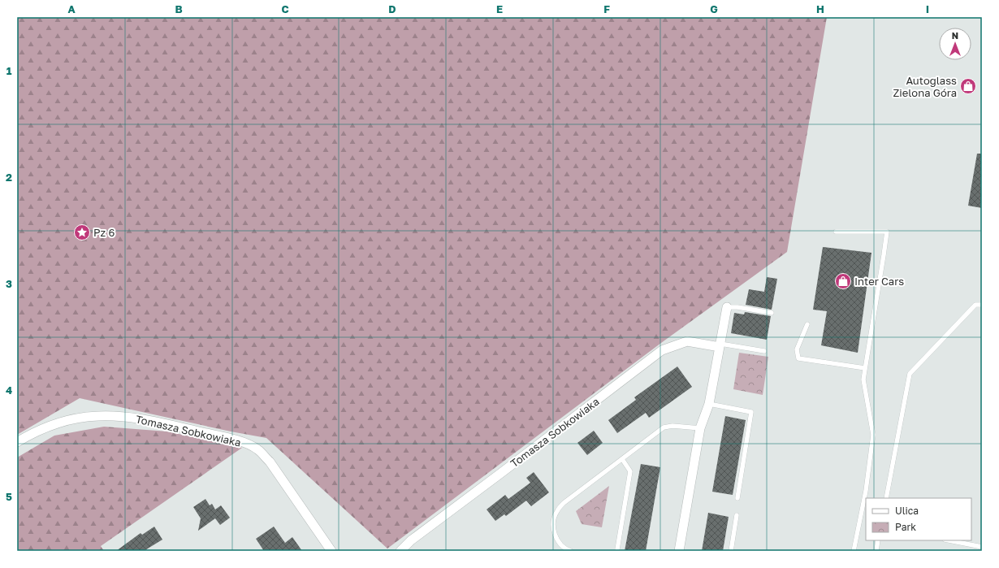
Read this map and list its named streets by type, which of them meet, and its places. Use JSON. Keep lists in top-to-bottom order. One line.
{"streets":{"street":["Tomasza Sobkowiaka"]},"places":{"shop":["Autoglass Zielona Góra","Inter Cars"],"place":["Pz 6"]},"legend":["Ulica","Park"],"north":"top","grid":{"columns":["A","B","C","D","E","F","G","H","I"],"rows":["1","2","3","4","5"]}}
